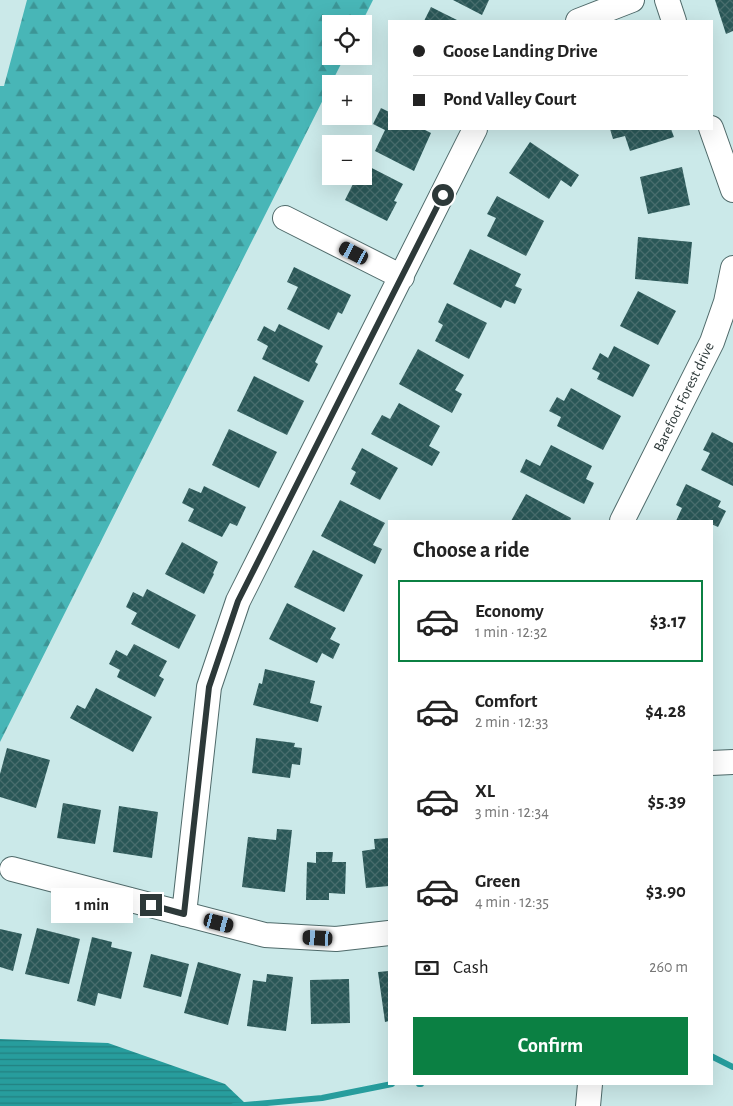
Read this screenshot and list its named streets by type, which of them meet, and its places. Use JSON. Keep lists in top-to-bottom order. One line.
{"streets":{"street":["Barefoot Forest drive"]},"page":{"map_buttons":["+","−"],"banner":["Goose Landing Drive","Pond Valley Court"],"heading":"Choose a ride","list":[{"name":"Economy","note":"1 min · 12:32","value":"$3.17"},{"name":"Comfort","note":"2 min · 12:33","value":"$4.28"},{"name":"XL","note":"3 min · 12:34","value":"$5.39"},{"name":"Green","note":"4 min · 12:35","value":"$3.90"}],"bubble":"1 min","pay":["Cash","260 m"],"buttons":"Confirm"}}
